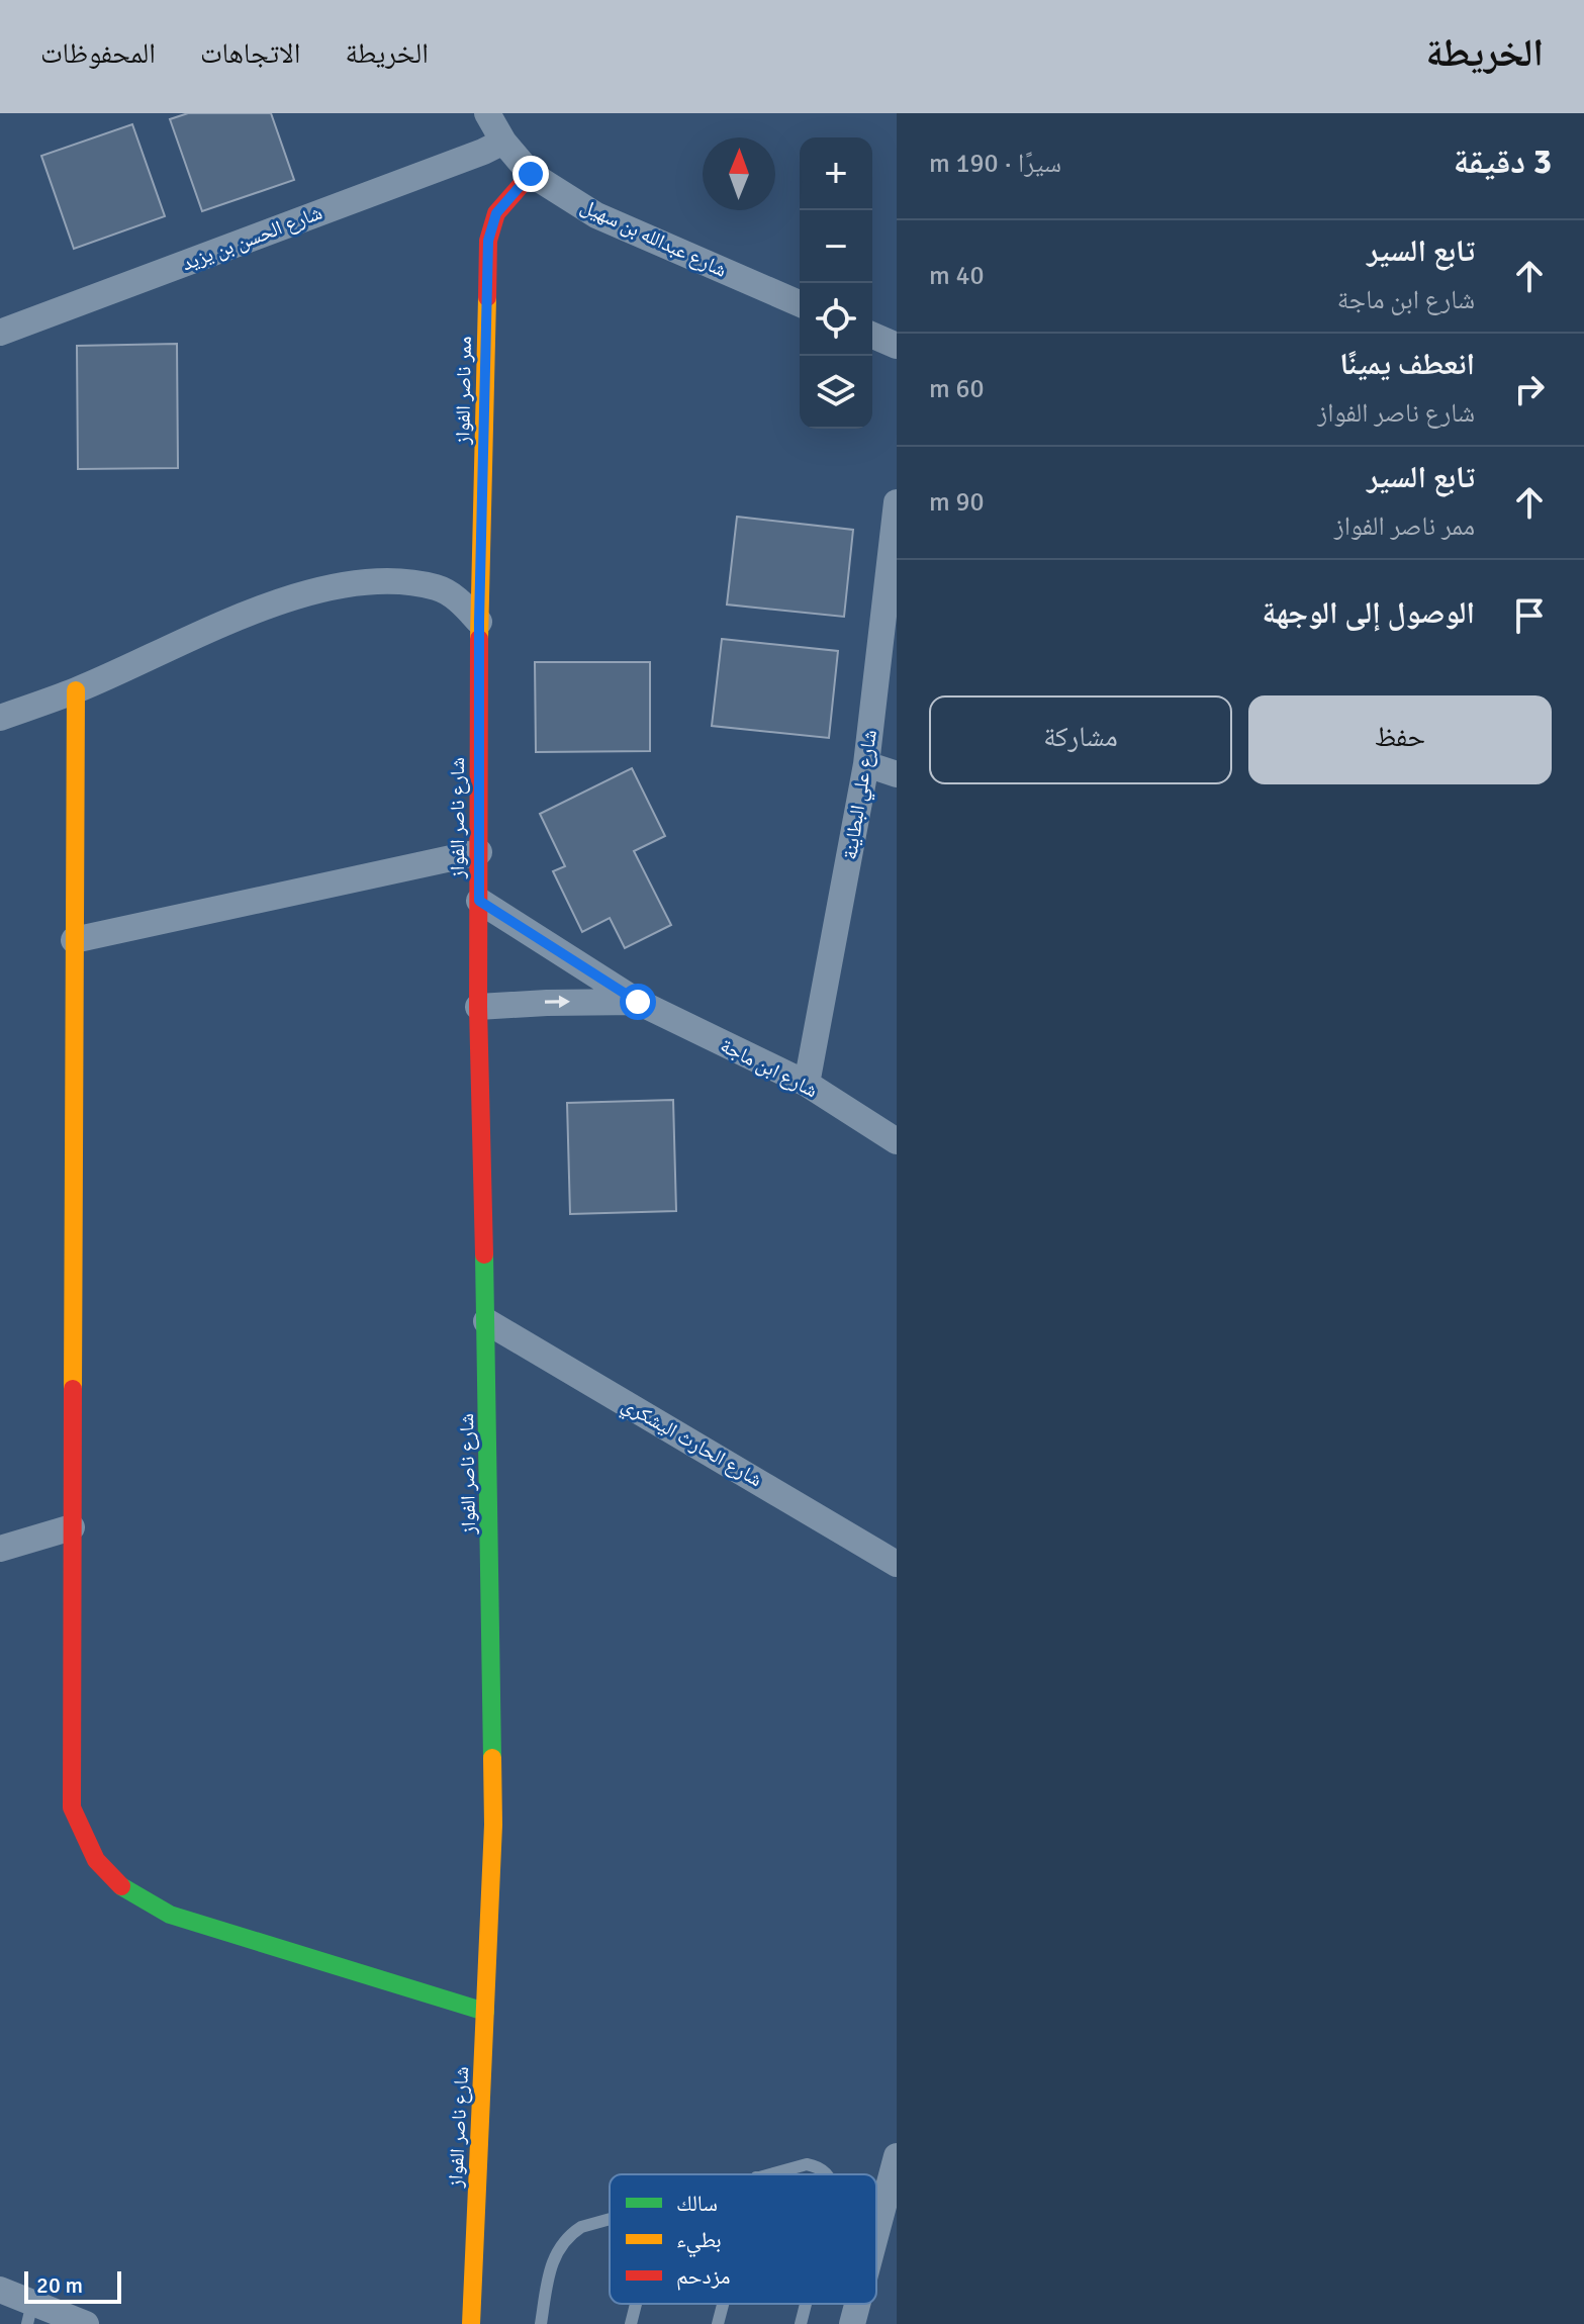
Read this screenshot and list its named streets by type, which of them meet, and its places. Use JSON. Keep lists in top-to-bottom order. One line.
{"streets":{"street":["شارع الحسن بن يزيد","شارع عبدالله بن سهيل","ممر ناصر الفواز","شارع علي البطاينة","شارع ناصر الفواز","شارع ابن ماجة","شارع الحارث اليشكري"]},"crossings":[["شارع الحسن بن يزيد","شارع عبدالله بن سهيل"],["شارع عبدالله بن سهيل","ممر ناصر الفواز"],["ممر ناصر الفواز","شارع ناصر الفواز"],["شارع علي البطاينة","شارع ابن ماجة"],["شارع ناصر الفواز","شارع ابن ماجة"],["شارع ناصر الفواز","شارع الحارث اليشكري"]],"legend":["سالك","بطيء","مزدحم"],"scale_bar":"20 m","north":"top","page":{"header":"الخريطة","nav":["الخريطة","الاتجاهات","المحفوظات"],"heading":["3 دقيقة","سيرًا · 190 m"],"map_buttons":["+","−"],"list":[["تابع السير","شارع ابن ماجة","40 m"],["انعطف يمينًا","شارع ناصر الفواز","60 m"],["تابع السير","ممر ناصر الفواز","90 m"],"الوصول إلى الوجهة"],"buttons":["حفظ","مشاركة"],"scale":"20 m"}}
